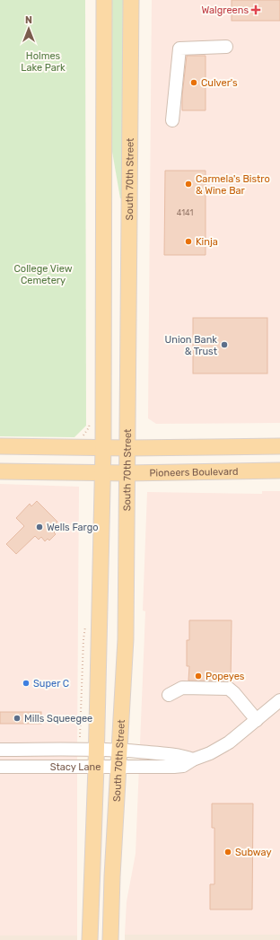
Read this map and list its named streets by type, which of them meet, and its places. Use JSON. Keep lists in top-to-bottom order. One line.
{"streets":{"main road":["South 70th Street","Pioneers Boulevard"],"street":["Stacy Lane"]},"crossings":[["South 70th Street","Pioneers Boulevard"],["South 70th Street","Stacy Lane"]],"parks":["Holmes Lake Park","College View Cemetery"],"places":{"health":["Walgreens"],"other":["Culver's","Carmela's Bistro & Wine Bar","Kinja","Union Bank & Trust","Wells Fargo","Popeyes","Super C","Mills Squeegee","Subway"]},"house_numbers":["4141"],"north":"top"}
